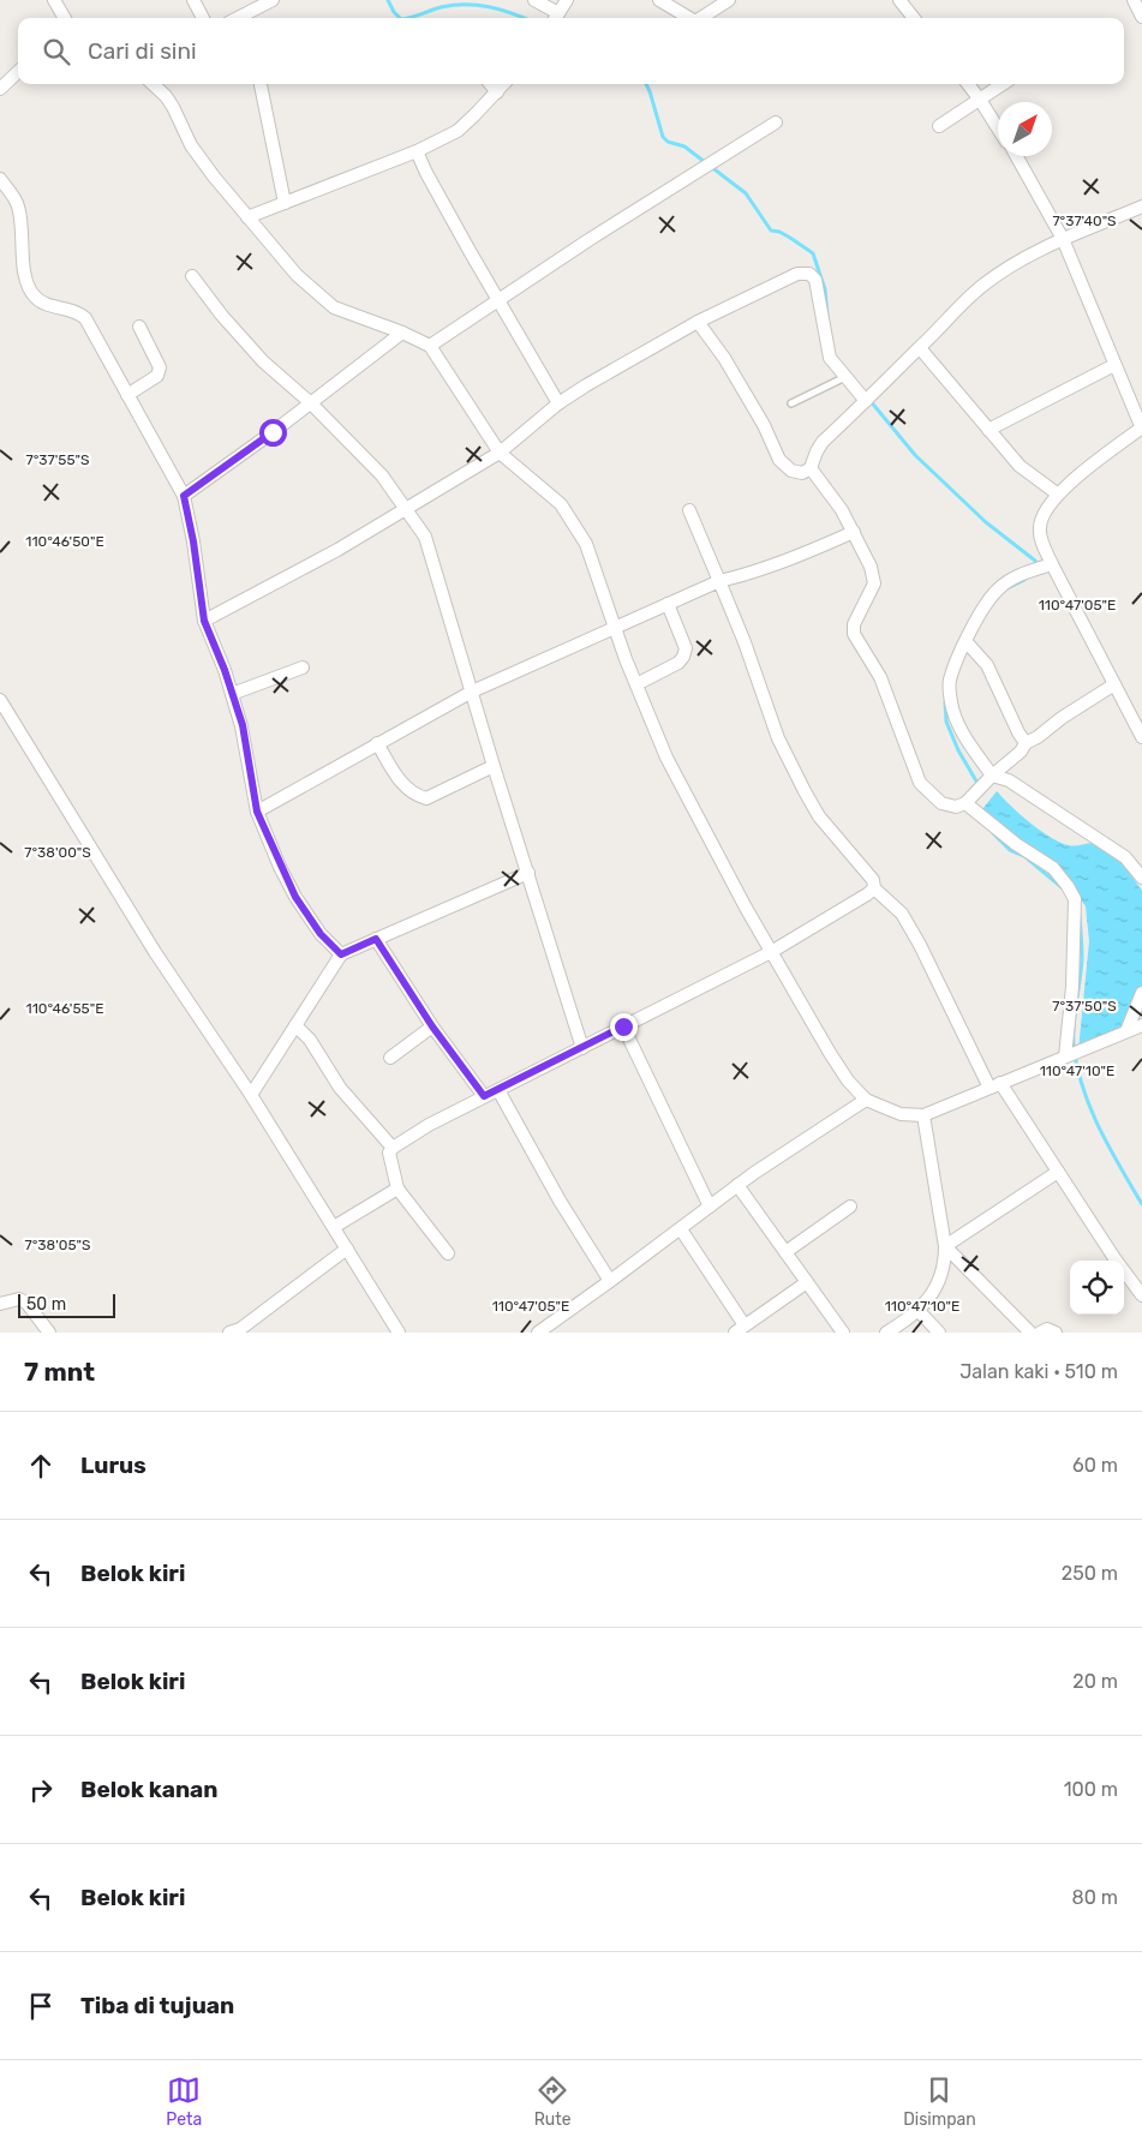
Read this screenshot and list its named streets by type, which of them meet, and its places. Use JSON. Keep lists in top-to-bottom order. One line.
{"scale_bar":"50 m","north":"top right","page":{"search":"Cari di sini","scale":"50 m","heading":["7 mnt","Jalan kaki · 510 m"],"list":[["Lurus","60 m"],["Belok kiri","250 m"],["Belok kiri","20 m"],["Belok kanan","100 m"],["Belok kiri","80 m"],"Tiba di tujuan"],"nav":["Peta","Rute","Disimpan"]},"coordinates":["7°37'40\"S","7°37'55\"S","110°46'50\"E","110°47'05\"E","7°38'00\"S","7°37'50\"S","110°46'55\"E","110°47'10\"E","7°38'05\"S"]}
